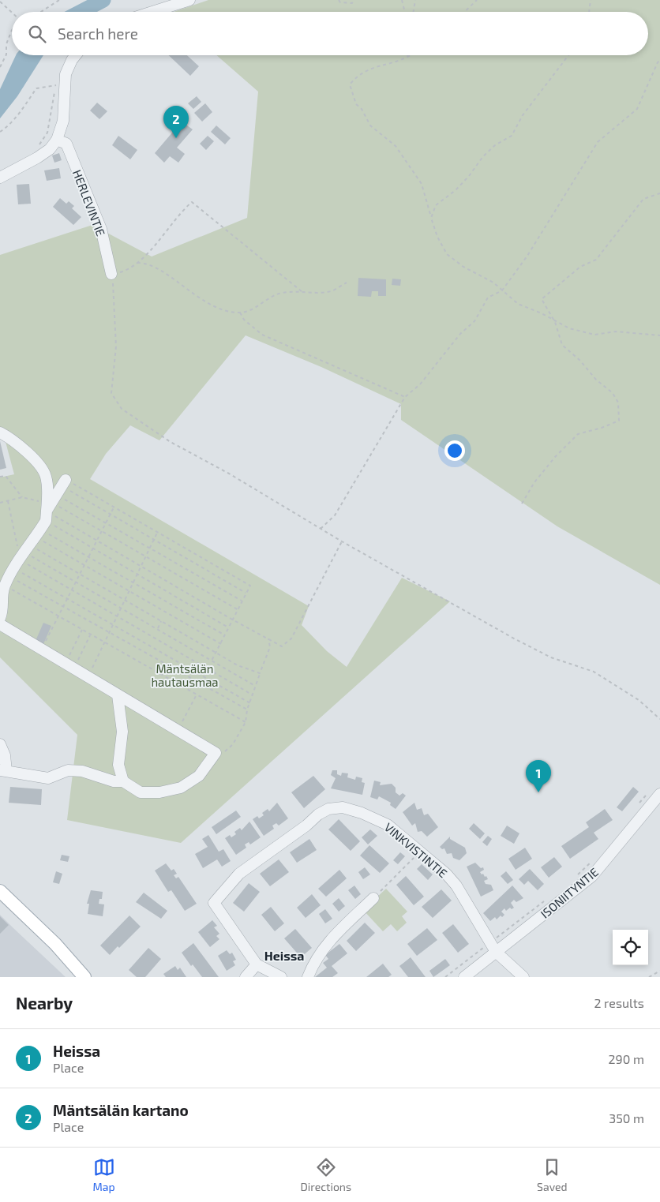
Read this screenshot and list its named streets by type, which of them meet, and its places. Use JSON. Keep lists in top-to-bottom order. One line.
{"streets":{"street":["HERLEVINTIE","VINKVISTINTIE","ISONIITYNTIE"]},"crossings":[["VINKVISTINTIE","ISONIITYNTIE"]],"districts":["Heissa"],"parks":["Mäntsälän hautausmaa"],"page":{"search":"Search here","pins":["2","1"],"heading":["Nearby","2 results"],"list":[{"mark":"1","name":"Heissa","note":"Place","value":"290 m"},{"mark":"2","name":"Mäntsälän kartano","note":"Place","value":"350 m"}],"nav":["Map","Directions","Saved"]}}
